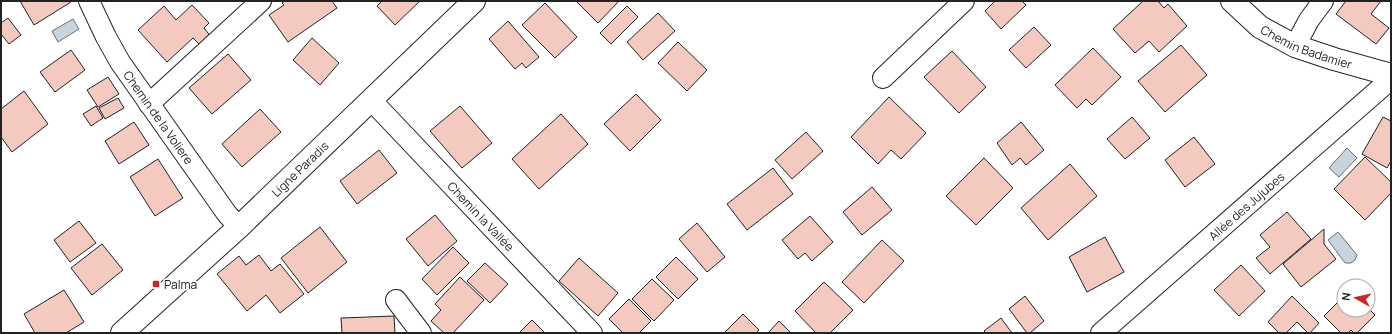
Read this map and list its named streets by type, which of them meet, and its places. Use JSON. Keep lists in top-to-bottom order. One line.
{"streets":{"main road":["Chemin Badamier","Ligne Paradis"],"street":["Chemin de la Voliere","Allée des Jujubes","Chemin la Vallée"]},"crossings":[["Chemin de la Voliere","Ligne Paradis"],["Ligne Paradis","Chemin la Vallée"]],"places":{"transit":["Palma"]},"north":"left"}
